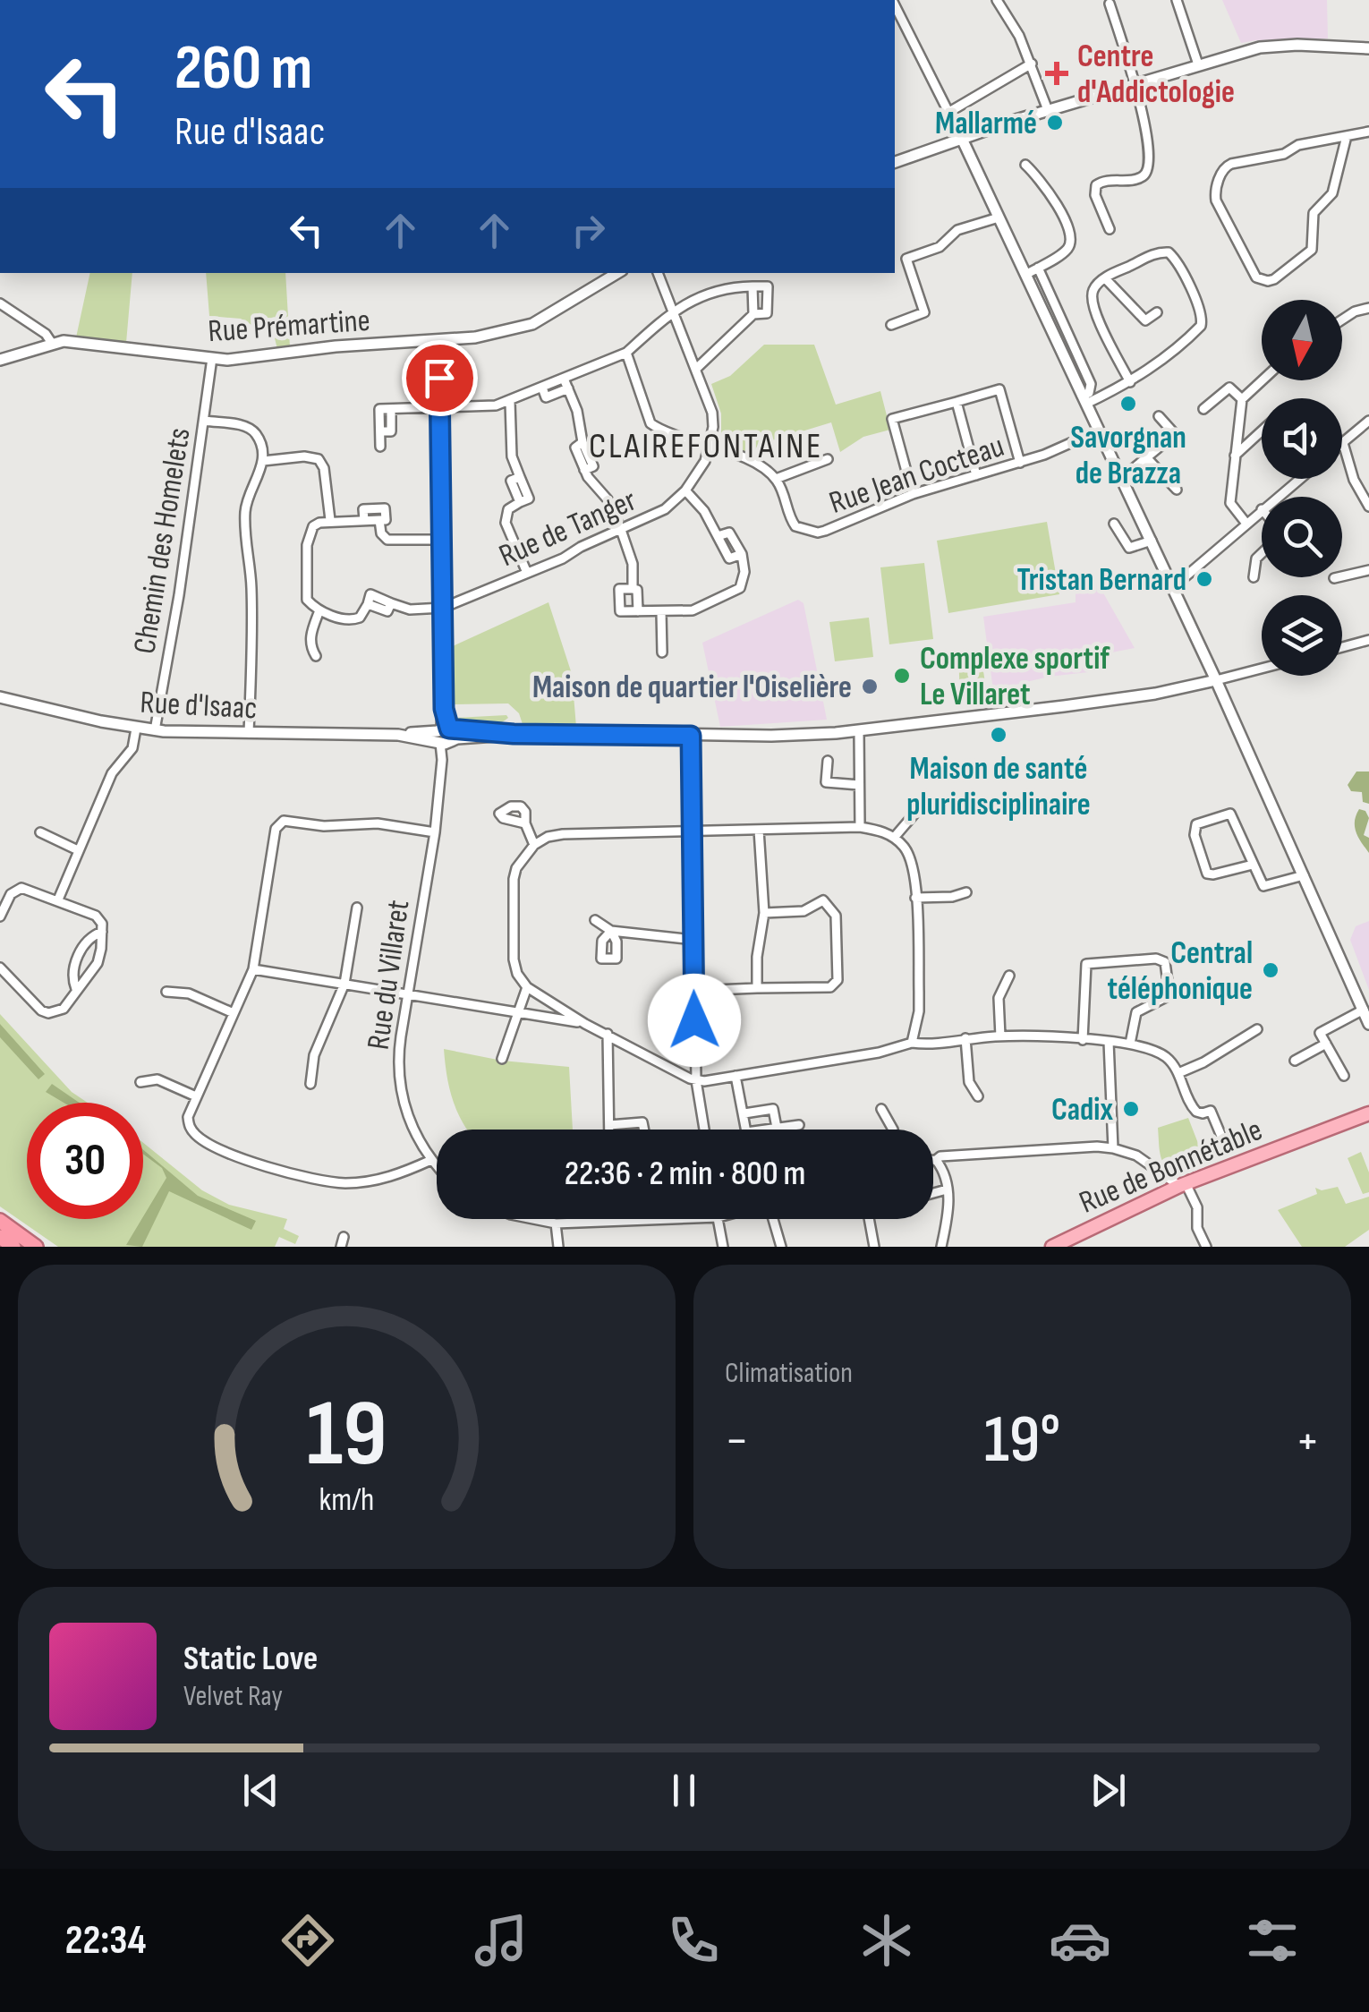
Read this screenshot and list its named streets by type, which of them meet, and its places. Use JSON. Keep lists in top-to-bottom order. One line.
{"streets":{"main road":["Rue de Bonnétable"],"street":["Rue Prémartine","Rue Jean Cocteau","Rue de Tanger","Chemin des Homelets","Rue d'Isaac","Rue du Villaret"]},"crossings":[["Rue Prémartine","Chemin des Homelets"],["Rue Prémartine","Rue du Villaret"],["Rue de Tanger","Rue du Villaret"],["Chemin des Homelets","Rue d'Isaac"],["Rue d'Isaac","Rue du Villaret"]],"districts":["CLAIREFONTAINE"],"places":{"health":["Centre d'Addictologie"],"other":["Mallarmé","Savorgnan de Brazza","Tristan Bernard","Complexe sportif Le Villaret","Maison de quartier l'Oiselière","Maison de santé pluridisciplinaire","Central téléphonique","Cadix"]},"north":"bottom","page":{"turn":["260 m","Rue d'Isaac"],"limit":"30","trip":"22:36 · 2 min · 800 m","tile":"Climatisation","heat":["−","19°","+"],"song":["Static Love","Velvet Ray"],"tabs":"22:34","gauge":["19","km/h"]}}
